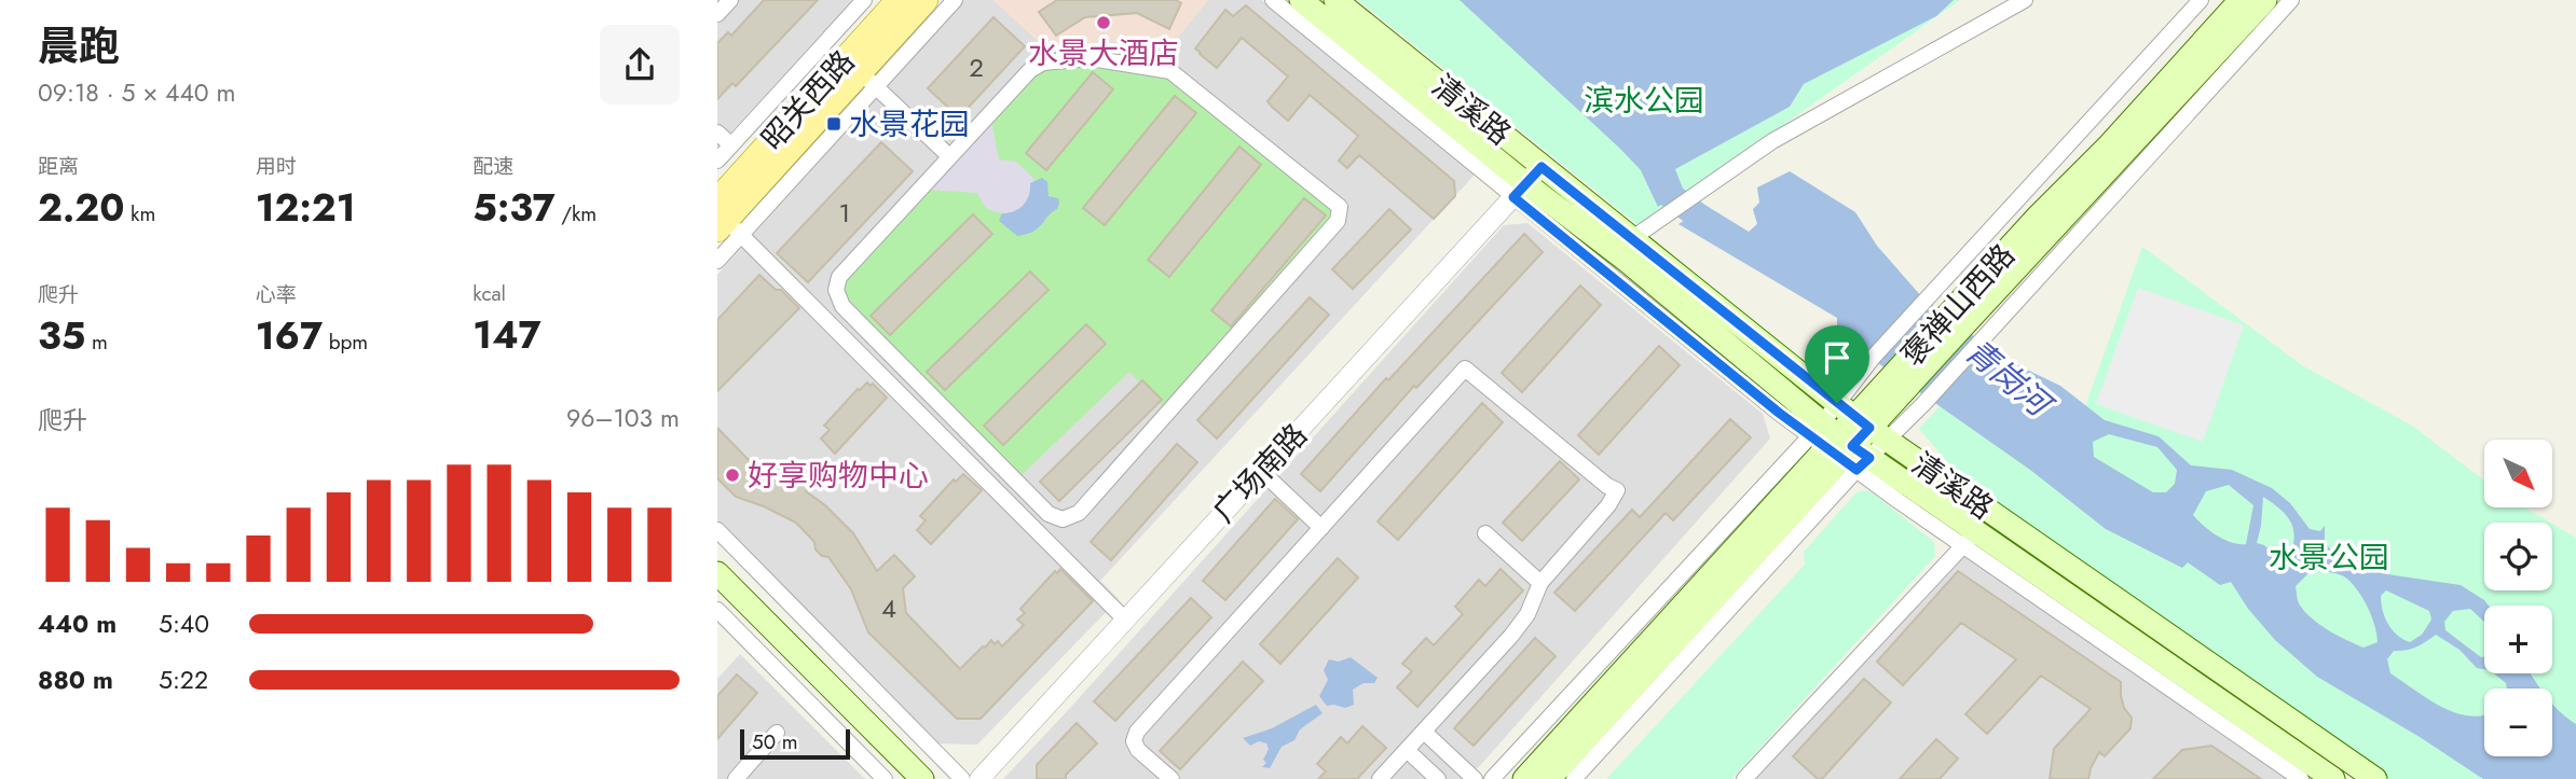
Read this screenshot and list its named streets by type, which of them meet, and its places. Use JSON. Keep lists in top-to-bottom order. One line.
{"streets":{"main road":["昭关西路","清溪路","褒禅山西路"],"street":["广场南路"]},"crossings":[["清溪路","褒禅山西路"],["清溪路","广场南路"]],"water":["青岗河"],"parks":["滨水公园","水景公园"],"places":{"other":["水景大酒店","好享购物中心"],"transit":["水景花园"]},"house_numbers":["2","1","4"],"scale_bar":"50 m","north":"bottom right","page":{"heading":["晨跑","09:18 · 5 × 440 m"],"stats":[["距离","2.20 km"],["用时","12:21"],["配速","5:37 /km"],["爬升","35 m"],["心率","167 bpm"],["kcal","147"]],"chart":["爬升","96–103 m"],"map_buttons":["+","−"],"list":[{"name":"440 m","note":"5:40"},{"name":"880 m","note":"5:22"}],"scale":"50 m"}}
